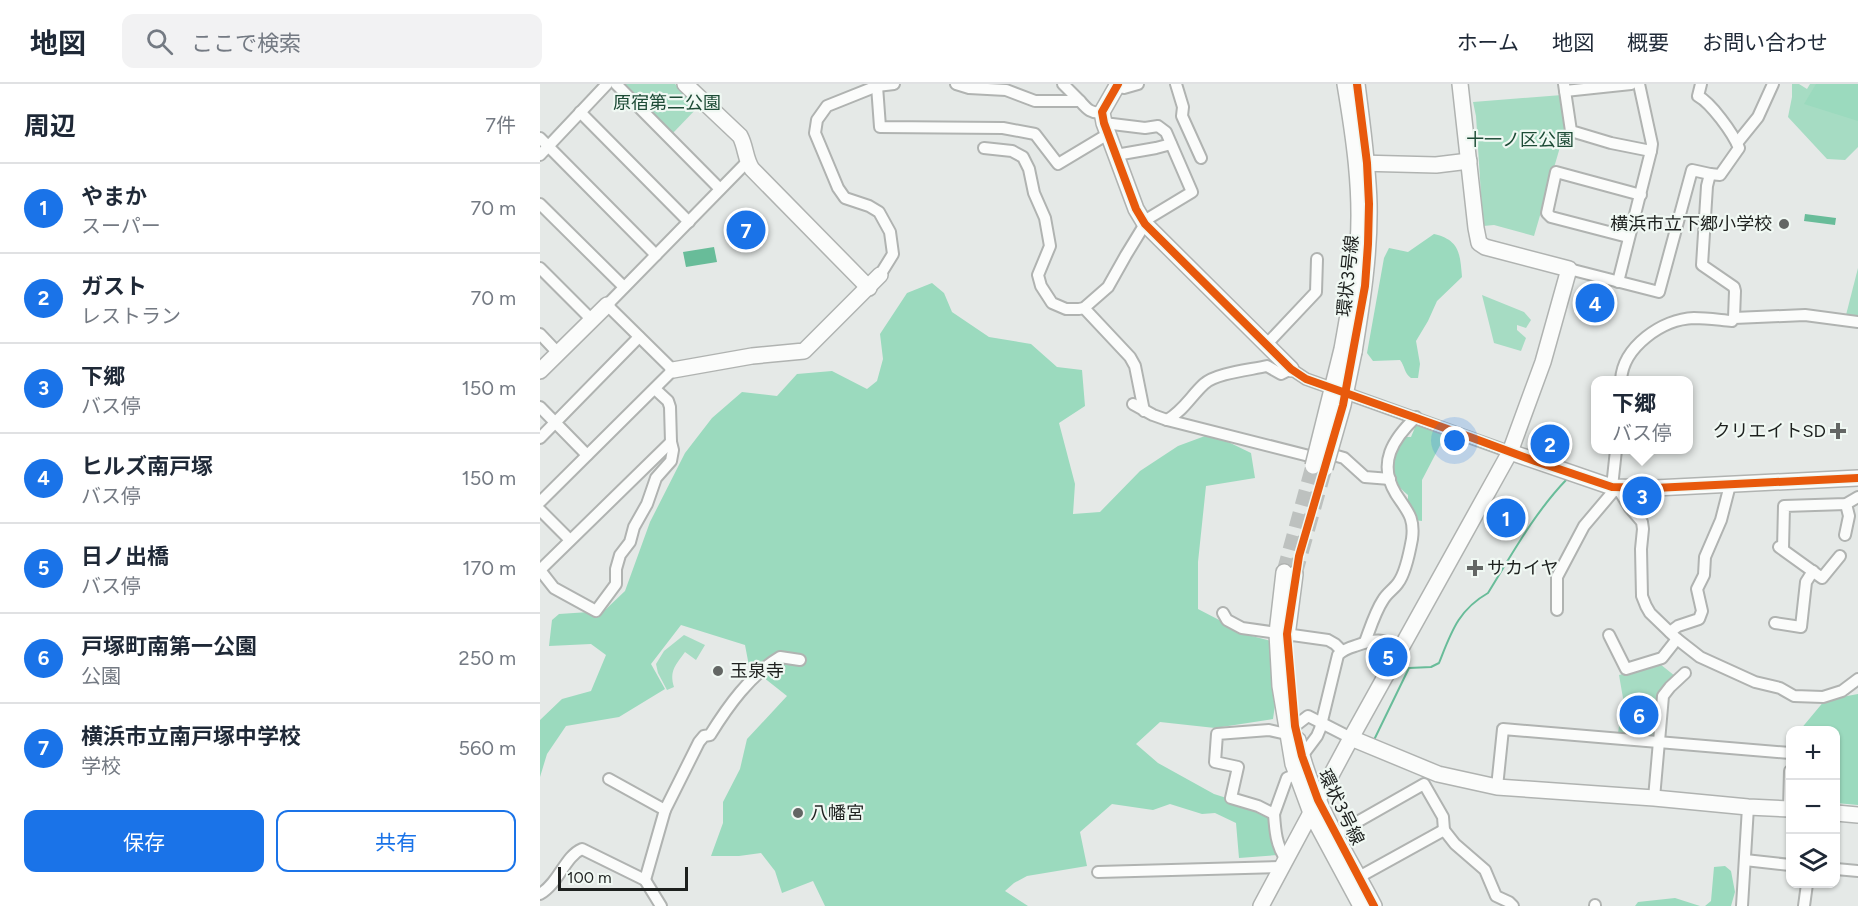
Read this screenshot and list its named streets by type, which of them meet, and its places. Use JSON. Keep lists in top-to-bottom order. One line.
{"streets":{"street":["環状3号線"]},"parks":["原宿第二公園","十一ノ区公園"],"places":{"other":["横浜市立下郷小学校","玉泉寺","八幡宮"],"health":["クリエイトSD","サカイヤ"]},"scale_bar":"100 m","page":{"header":"地図","search":"ここで検索","nav":["ホーム","地図","概要","お問い合わせ"],"heading":["周辺","7件"],"list":[{"mark":"1","name":"やまか","note":"スーパー","value":"70 m"},{"mark":"2","name":"ガスト","note":"レストラン","value":"70 m"},{"mark":"3","name":"下郷","note":"バス停","value":"150 m"},{"mark":"4","name":"ヒルズ南戸塚","note":"バス停","value":"150 m"},{"mark":"5","name":"日ノ出橋","note":"バス停","value":"170 m"},{"mark":"6","name":"戸塚町南第一公園","note":"公園","value":"250 m"},{"mark":"7","name":"横浜市立南戸塚中学校","note":"学校","value":"560 m"}],"pins":["7","4","2","3","1","5","6"],"popup":["下郷","バス停"],"map_buttons":["+","−"],"buttons":["保存","共有"],"scale":"100 m"}}
